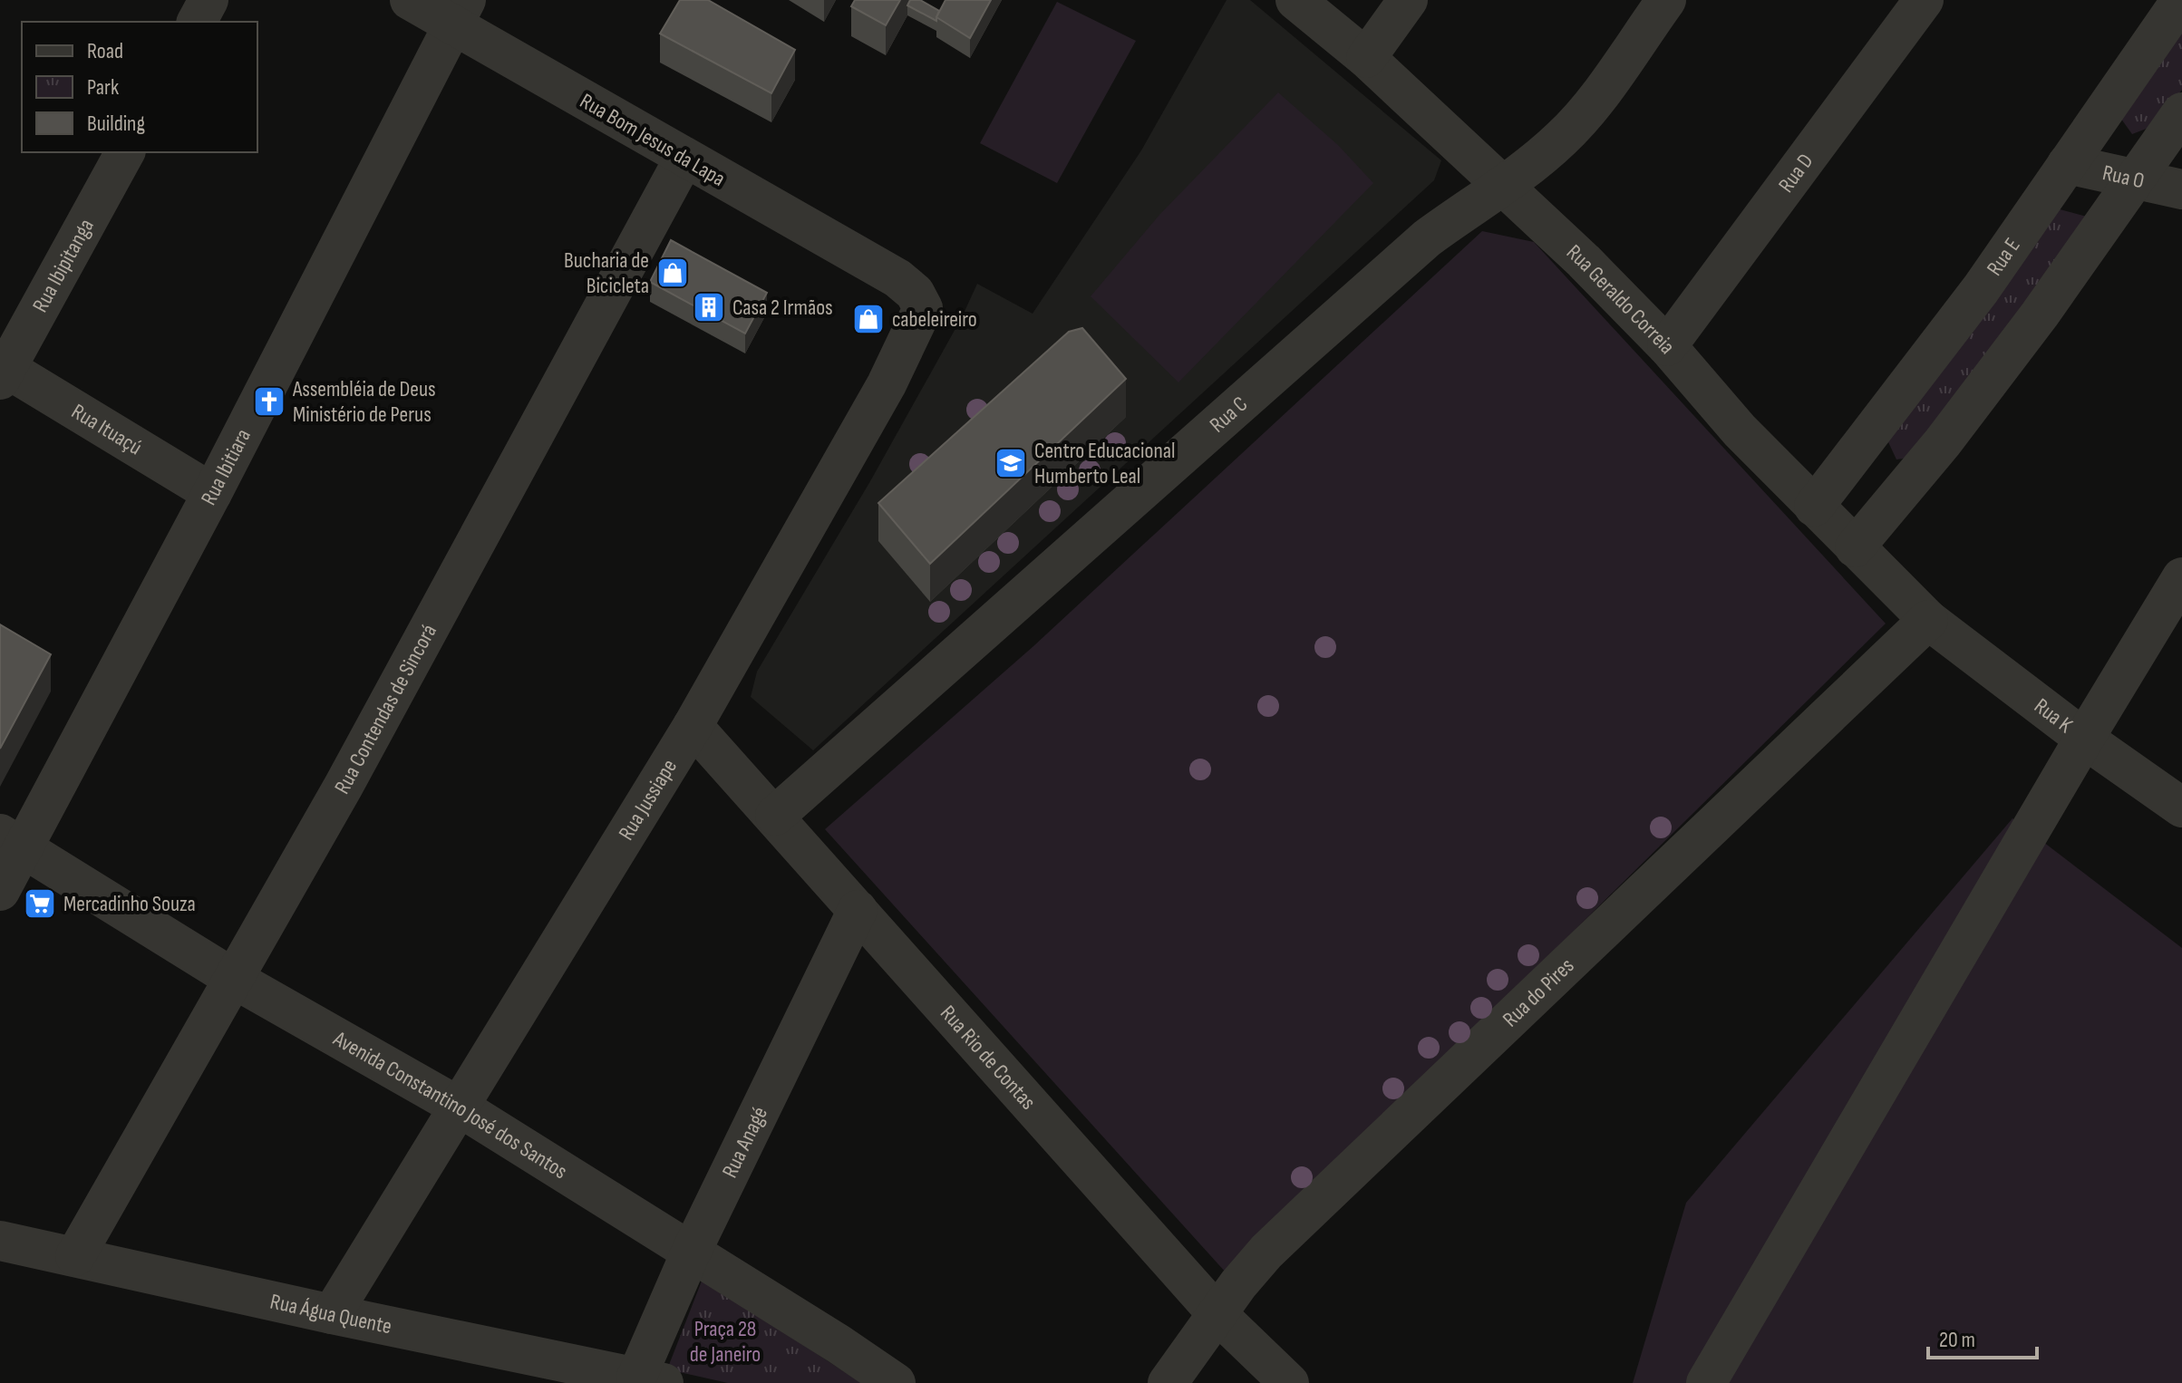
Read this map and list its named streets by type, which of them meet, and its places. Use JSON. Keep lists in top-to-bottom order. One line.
{"streets":{"street":["Rua Bom Jesus da Lapa","Rua D","Rua O","Rua E","Rua Ibipitanga","Rua Geraldo Correia","Rua C","Rua Ituaçú","Rua Ibitiara","Rua Contendas de Sincorá","Rua K","Rua Jussiape","Rua do Pires","Rua Rio de Contas","Avenida Constantino José dos Santos","Rua Anagé","Rua Água Quente"]},"crossings":[["Rua Bom Jesus da Lapa","Rua Ibitiara"],["Rua Bom Jesus da Lapa","Rua Contendas de Sincorá"],["Rua Bom Jesus da Lapa","Rua Jussiape"],["Rua D","Rua Geraldo Correia"],["Rua O","Rua E"],["Rua E","Rua Geraldo Correia"],["Rua Ibipitanga","Rua Ituaçú"],["Rua Geraldo Correia","Rua C"],["Rua Geraldo Correia","Rua K"],["Rua Geraldo Correia","Rua do Pires"],["Rua C","Rua Rio de Contas"],["Rua Ituaçú","Rua Ibitiara"],["Rua Ibitiara","Avenida Constantino José dos Santos"],["Rua Contendas de Sincorá","Avenida Constantino José dos Santos"],["Rua Contendas de Sincorá","Rua Água Quente"],["Rua K","Rua do Pires"],["Rua Jussiape","Rua Rio de Contas"],["Rua Jussiape","Avenida Constantino José dos Santos"],["Rua Jussiape","Rua Água Quente"],["Rua do Pires","Rua Rio de Contas"],["Rua Rio de Contas","Rua Anagé"],["Avenida Constantino José dos Santos","Rua Anagé"],["Rua Anagé","Rua Água Quente"]],"parks":["Praça 28 de Janeiro"],"places":{"shop":["Bucharia de Bicicleta","cabeleireiro"],"building":["Casa 2 Irmãos"],"church":["Assembléia de Deus Ministério de Perus"],"school or university":["Centro Educacional Humberto Leal"],"supermarket":["Mercadinho Souza"]},"legend":["Road","Park","Building"],"scale_bar":"20 m"}
